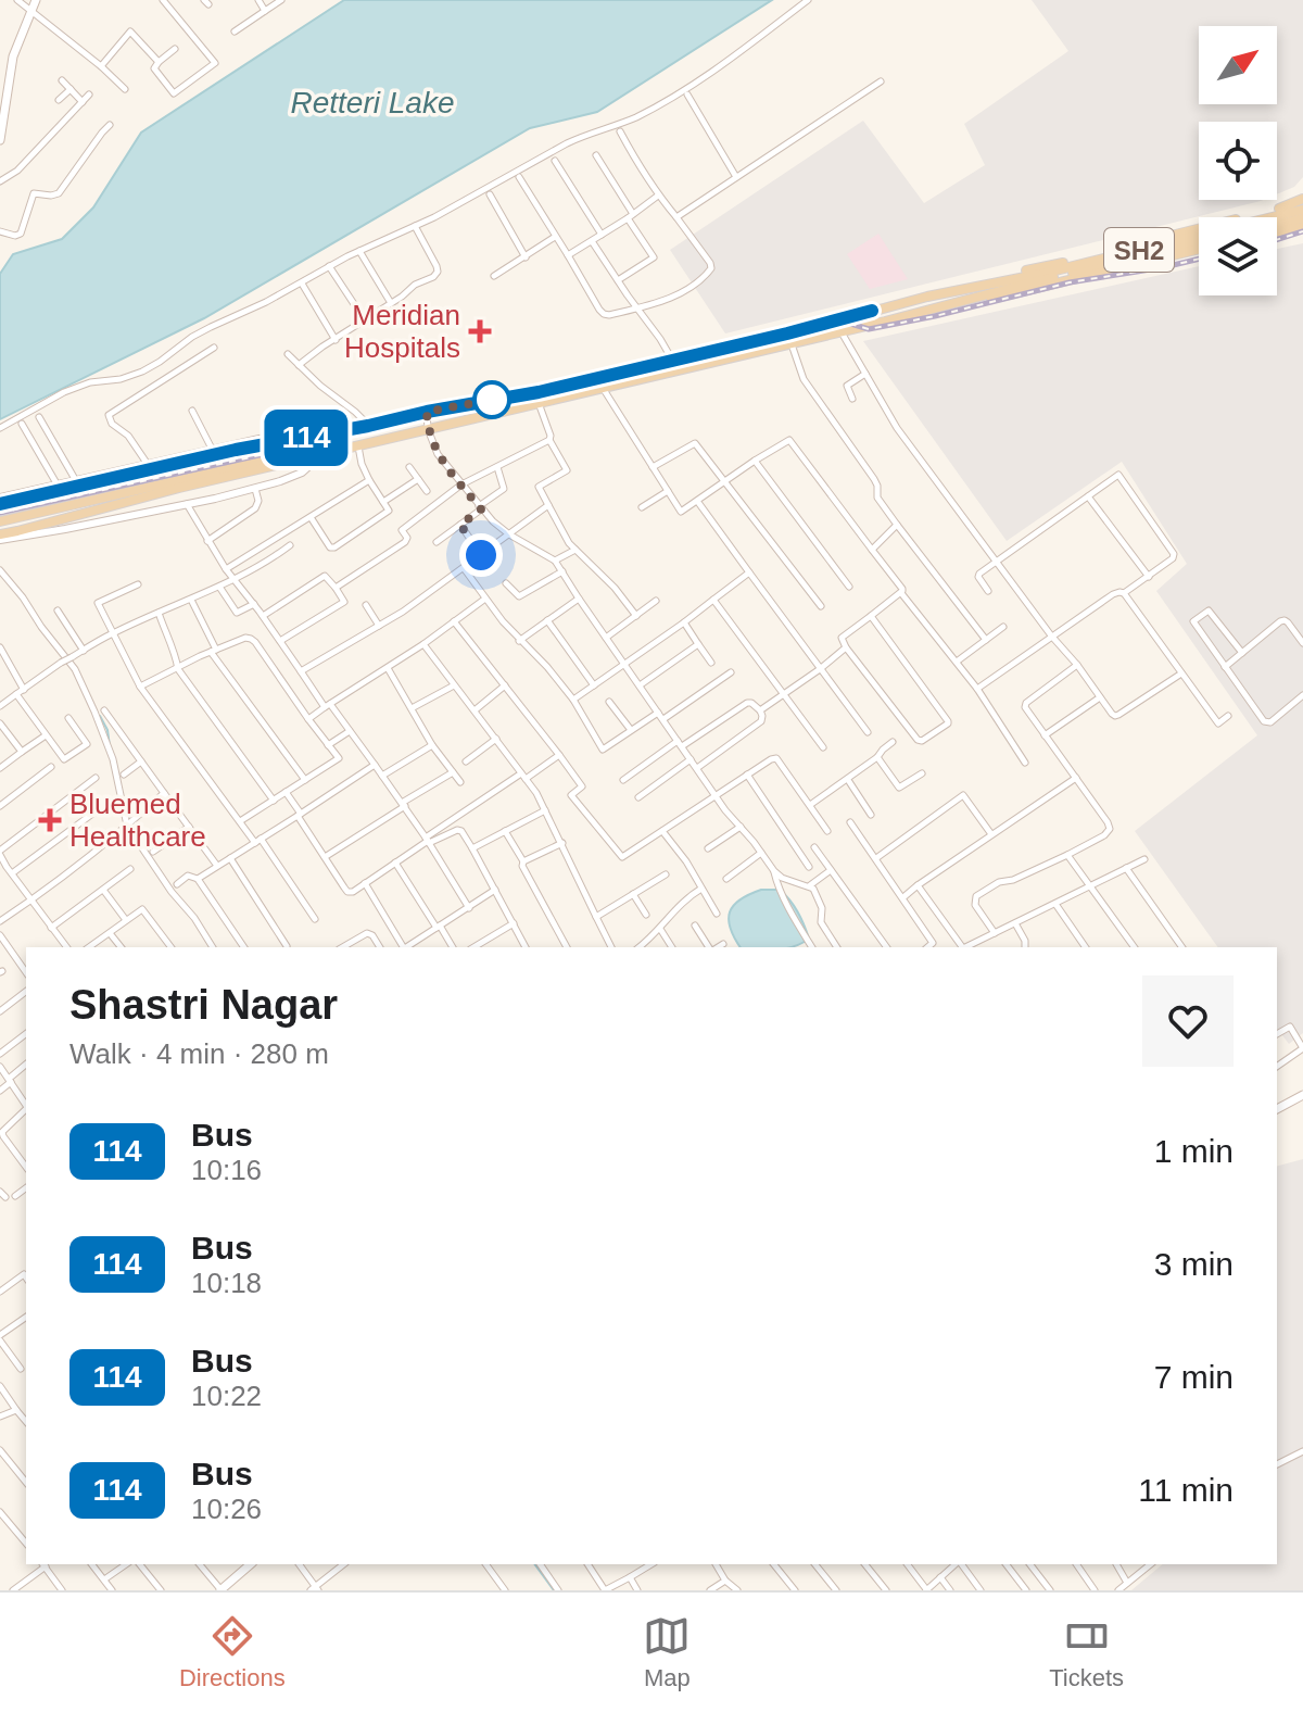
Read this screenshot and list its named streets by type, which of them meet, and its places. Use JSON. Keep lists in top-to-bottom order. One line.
{"streets":{"main road":["SH2"]},"water":["Retteri Lake"],"places":{"health":["Meridian Hospitals","Bluemed Healthcare"]},"lines":["bus line 114"],"north":"top right","page":{"on_map":"114","heading":["Shastri Nagar","Walk · 4 min · 280 m"],"list":[{"mark":"114","name":"Bus","note":"10:16","value":"1 min"},{"mark":"114","name":"Bus","note":"10:18","value":"3 min"},{"mark":"114","name":"Bus","note":"10:22","value":"7 min"},{"mark":"114","name":"Bus","note":"10:26","value":"11 min"}],"tabs":["Directions","Map","Tickets"]}}
